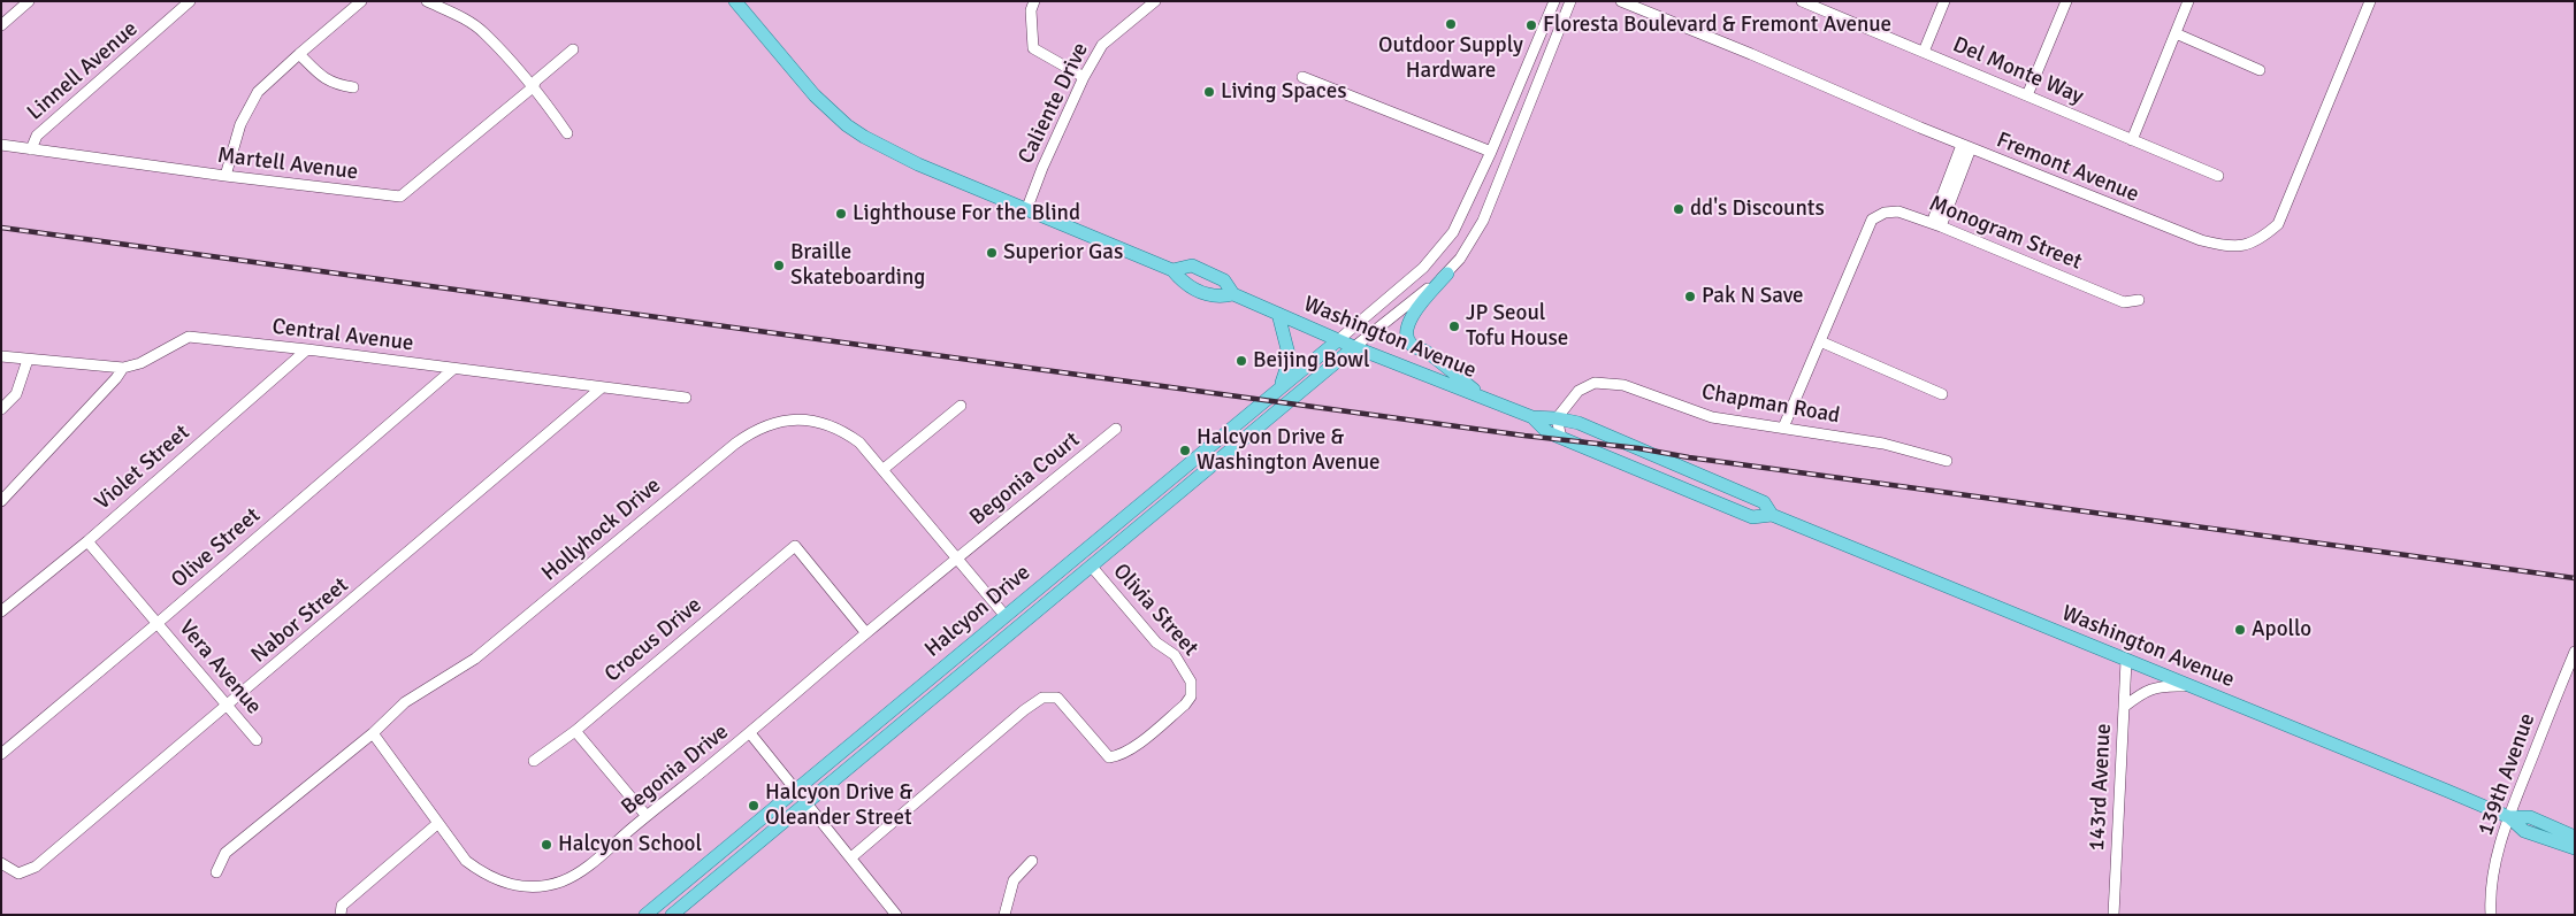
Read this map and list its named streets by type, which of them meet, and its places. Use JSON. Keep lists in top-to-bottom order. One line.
{"streets":{"main road":["Washington Avenue","Halcyon Drive"],"street":["Linnell Avenue","Del Monte Way","Caliente Drive","Martell Avenue","Fremont Avenue","Monogram Street","Central Avenue","Chapman Road","Violet Street","Begonia Court","Hollyhock Drive","Olive Street","Olivia Street","Nabor Street","Crocus Drive","Vera Avenue","Begonia Drive","139th Avenue","143rd Avenue"]},"crossings":[["Linnell Avenue","Martell Avenue"],["Caliente Drive","Washington Avenue"],["Central Avenue","Violet Street"],["Central Avenue","Olive Street"],["Central Avenue","Nabor Street"],["Washington Avenue","Chapman Road"],["Washington Avenue","Halcyon Drive"],["Washington Avenue","139th Avenue"],["Washington Avenue","143rd Avenue"],["Violet Street","Vera Avenue"],["Begonia Court","Hollyhock Drive"],["Begonia Court","Begonia Drive"],["Hollyhock Drive","Halcyon Drive"],["Hollyhock Drive","Begonia Drive"],["Olive Street","Vera Avenue"],["Olivia Street","Halcyon Drive"],["Nabor Street","Vera Avenue"],["Crocus Drive","Begonia Drive"]],"places":["Outdoor Supply Hardware","Floresta Boulevard & Fremont Avenue","Living Spaces","dd's Discounts","Lighthouse For the Blind","Superior Gas","Braille Skateboarding","Pak N Save","JP Seoul Tofu House","Beijing Bowl","Halcyon Drive & Washington Avenue","Apollo","Halcyon Drive & Oleander Street","Halcyon School"]}
